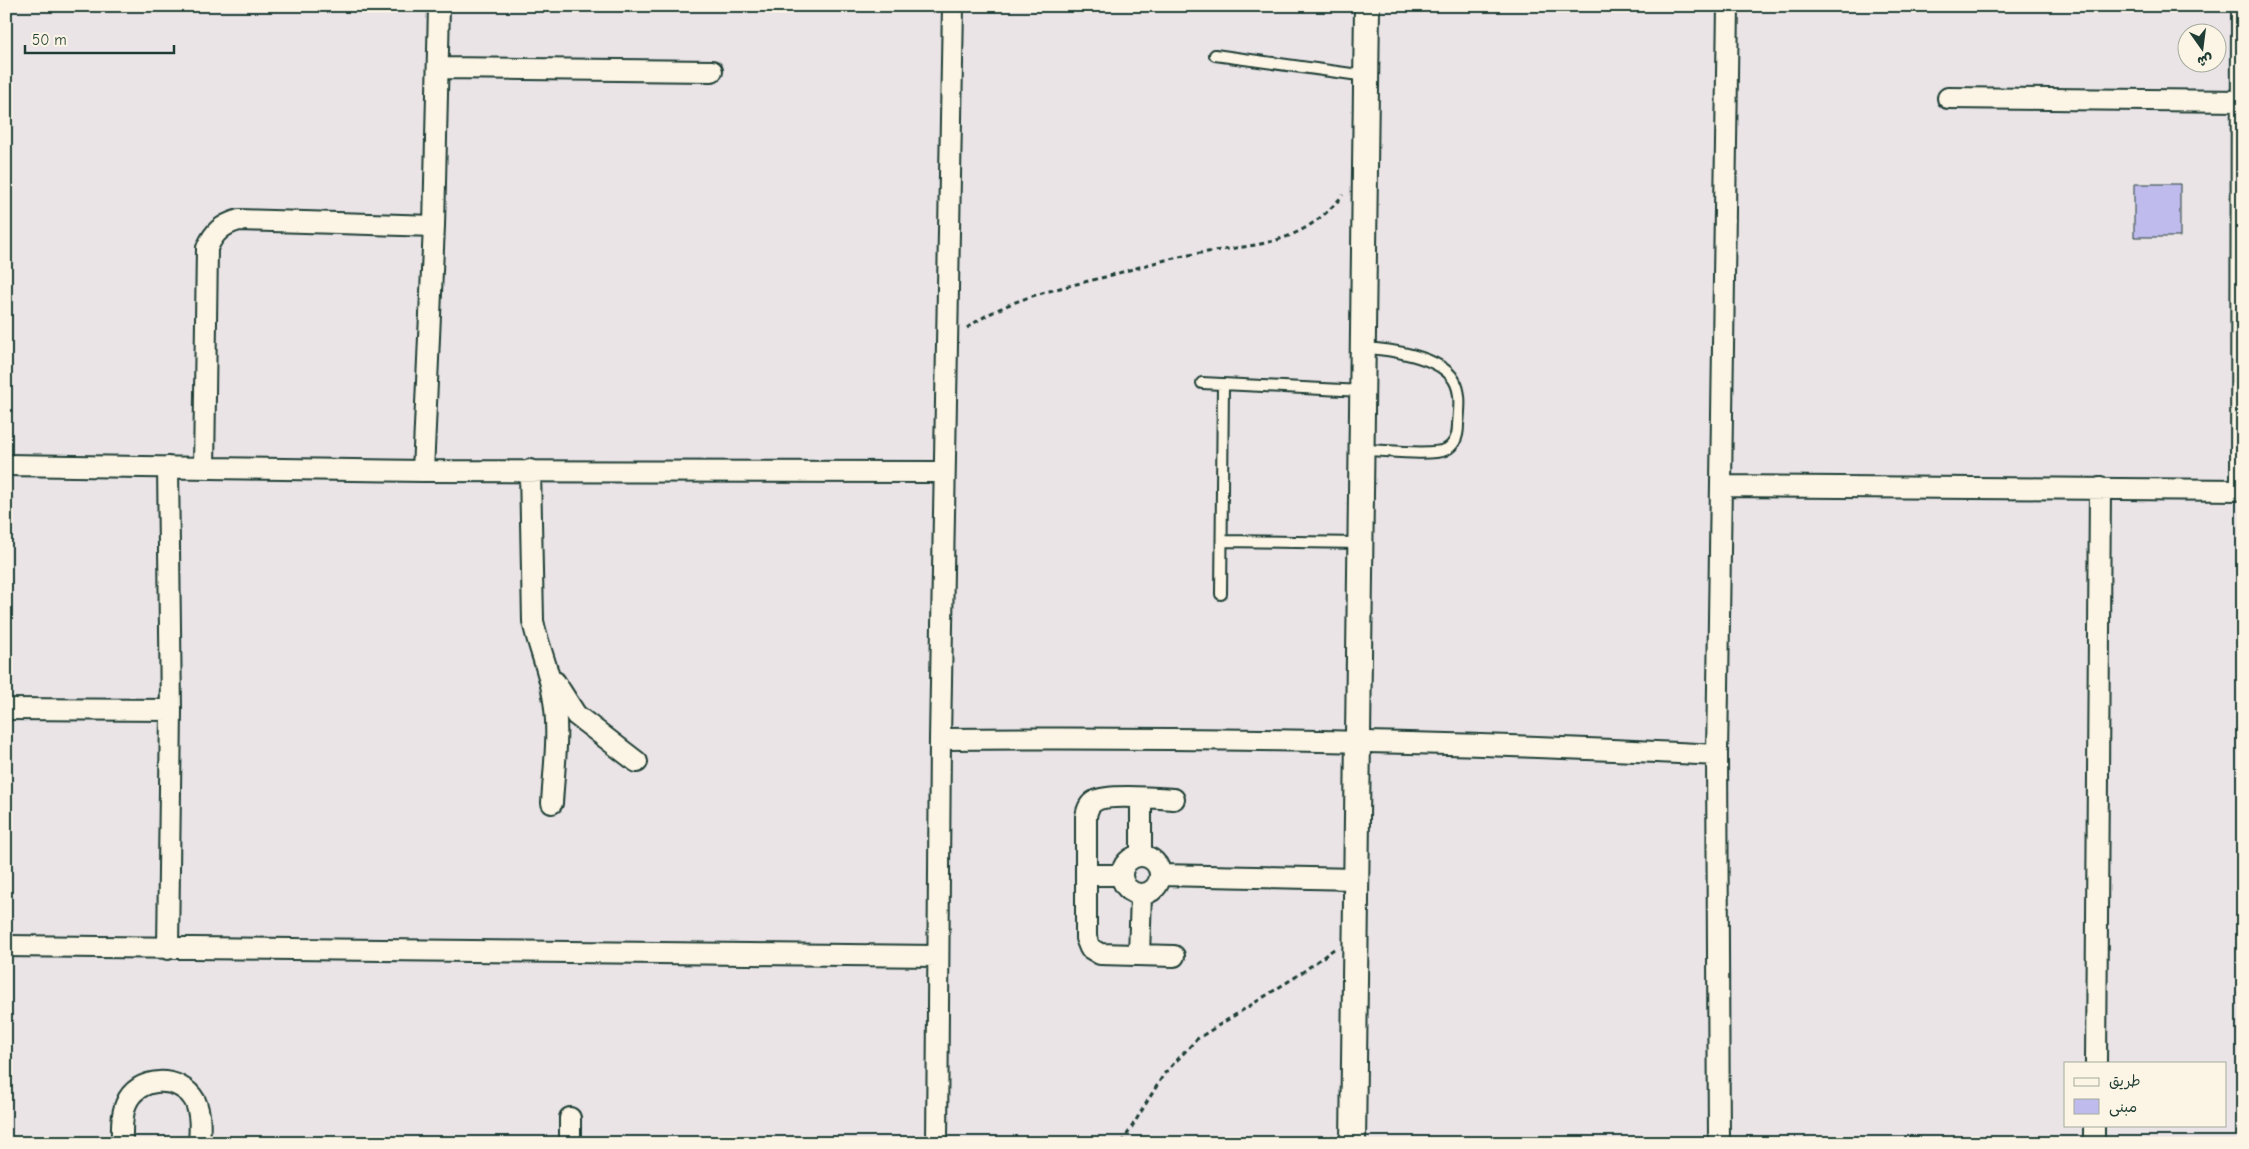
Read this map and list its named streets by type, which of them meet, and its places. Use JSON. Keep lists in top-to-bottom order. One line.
{"legend":["طريق","مبنى"],"scale_bar":"50 m","north":"bottom"}
